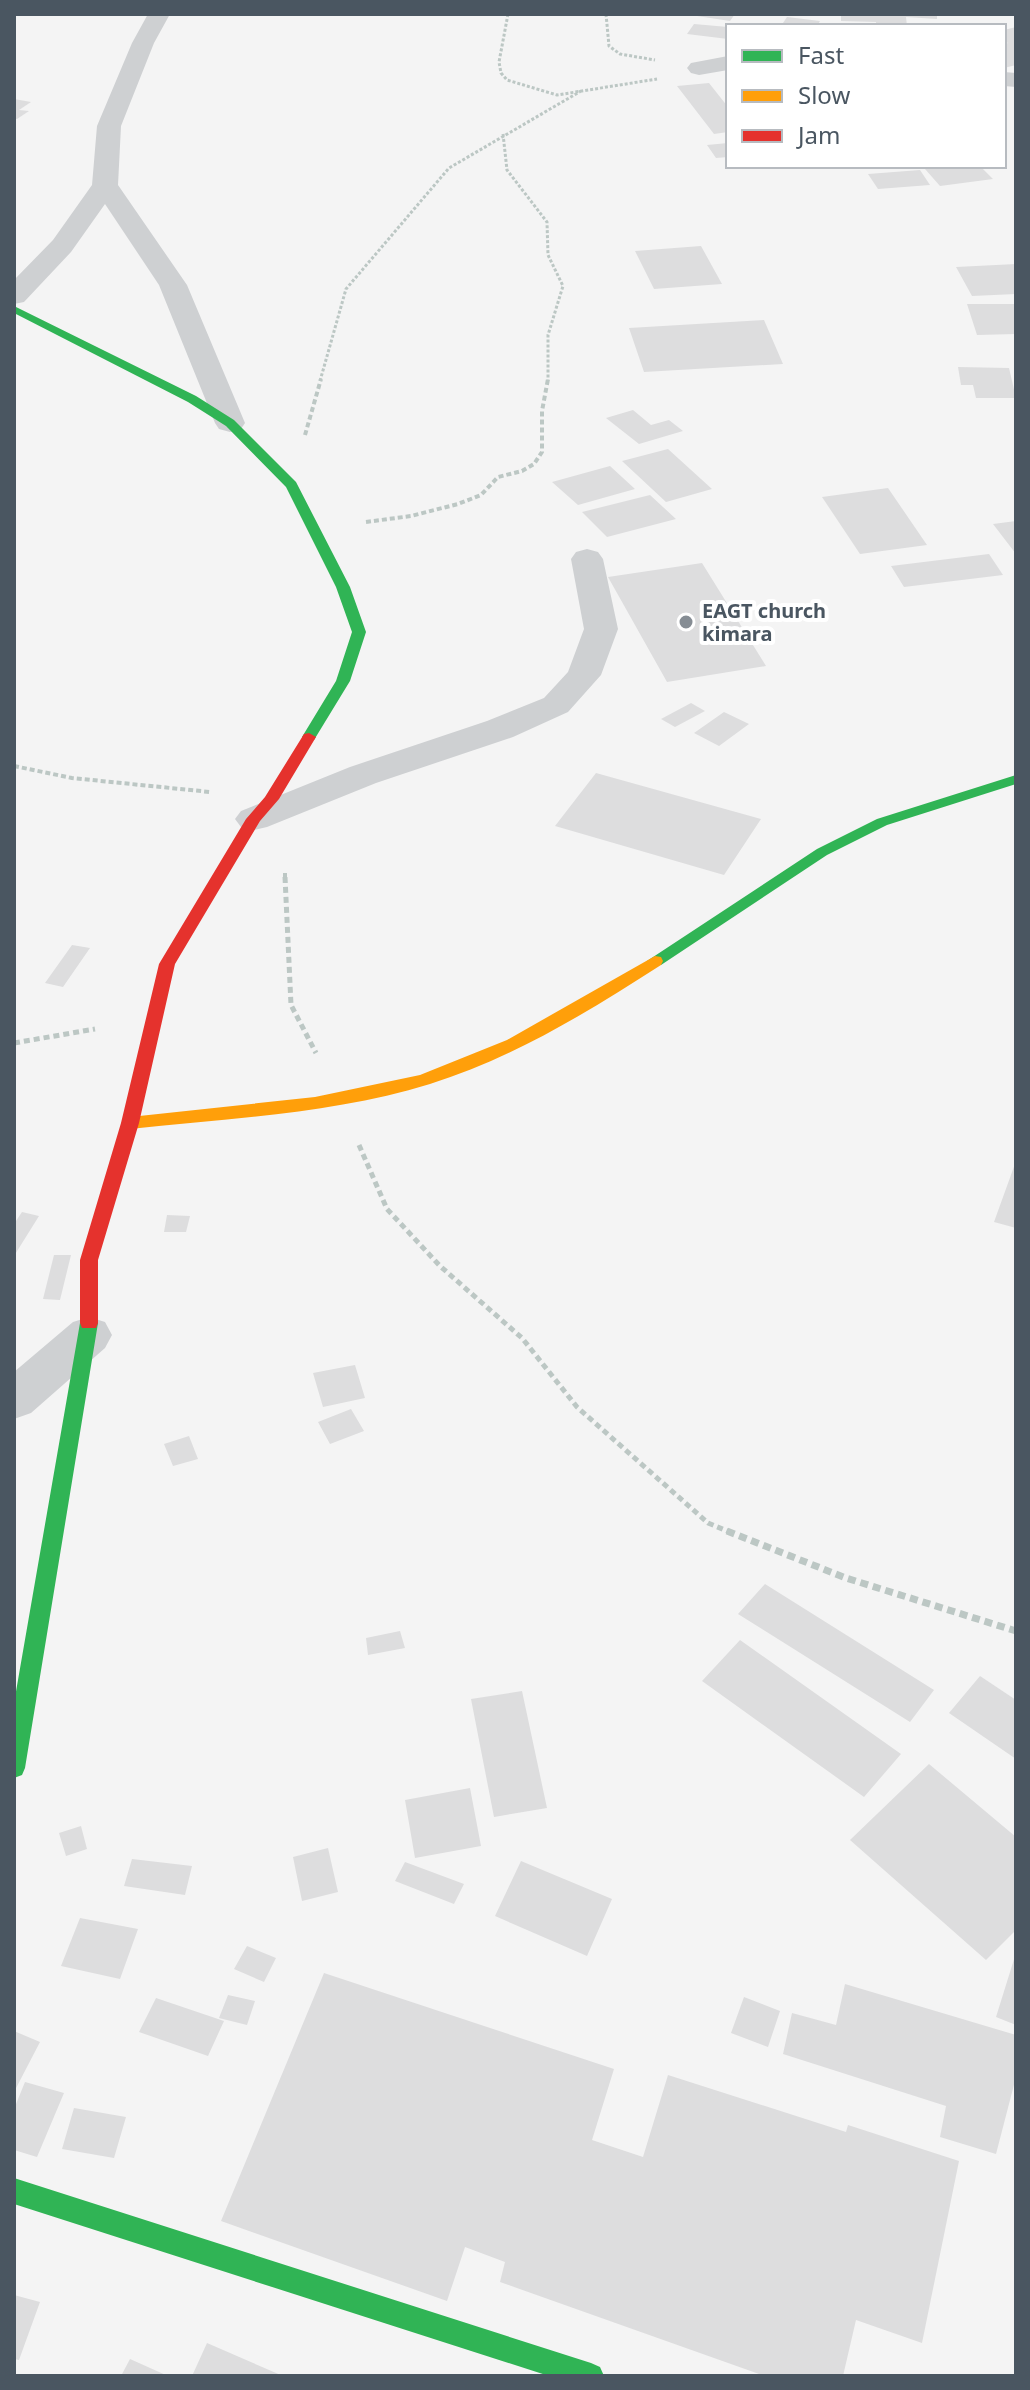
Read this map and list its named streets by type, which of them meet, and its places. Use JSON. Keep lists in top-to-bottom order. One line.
{"places":["EAGT church kimara"],"legend":["Fast","Slow","Jam"]}
